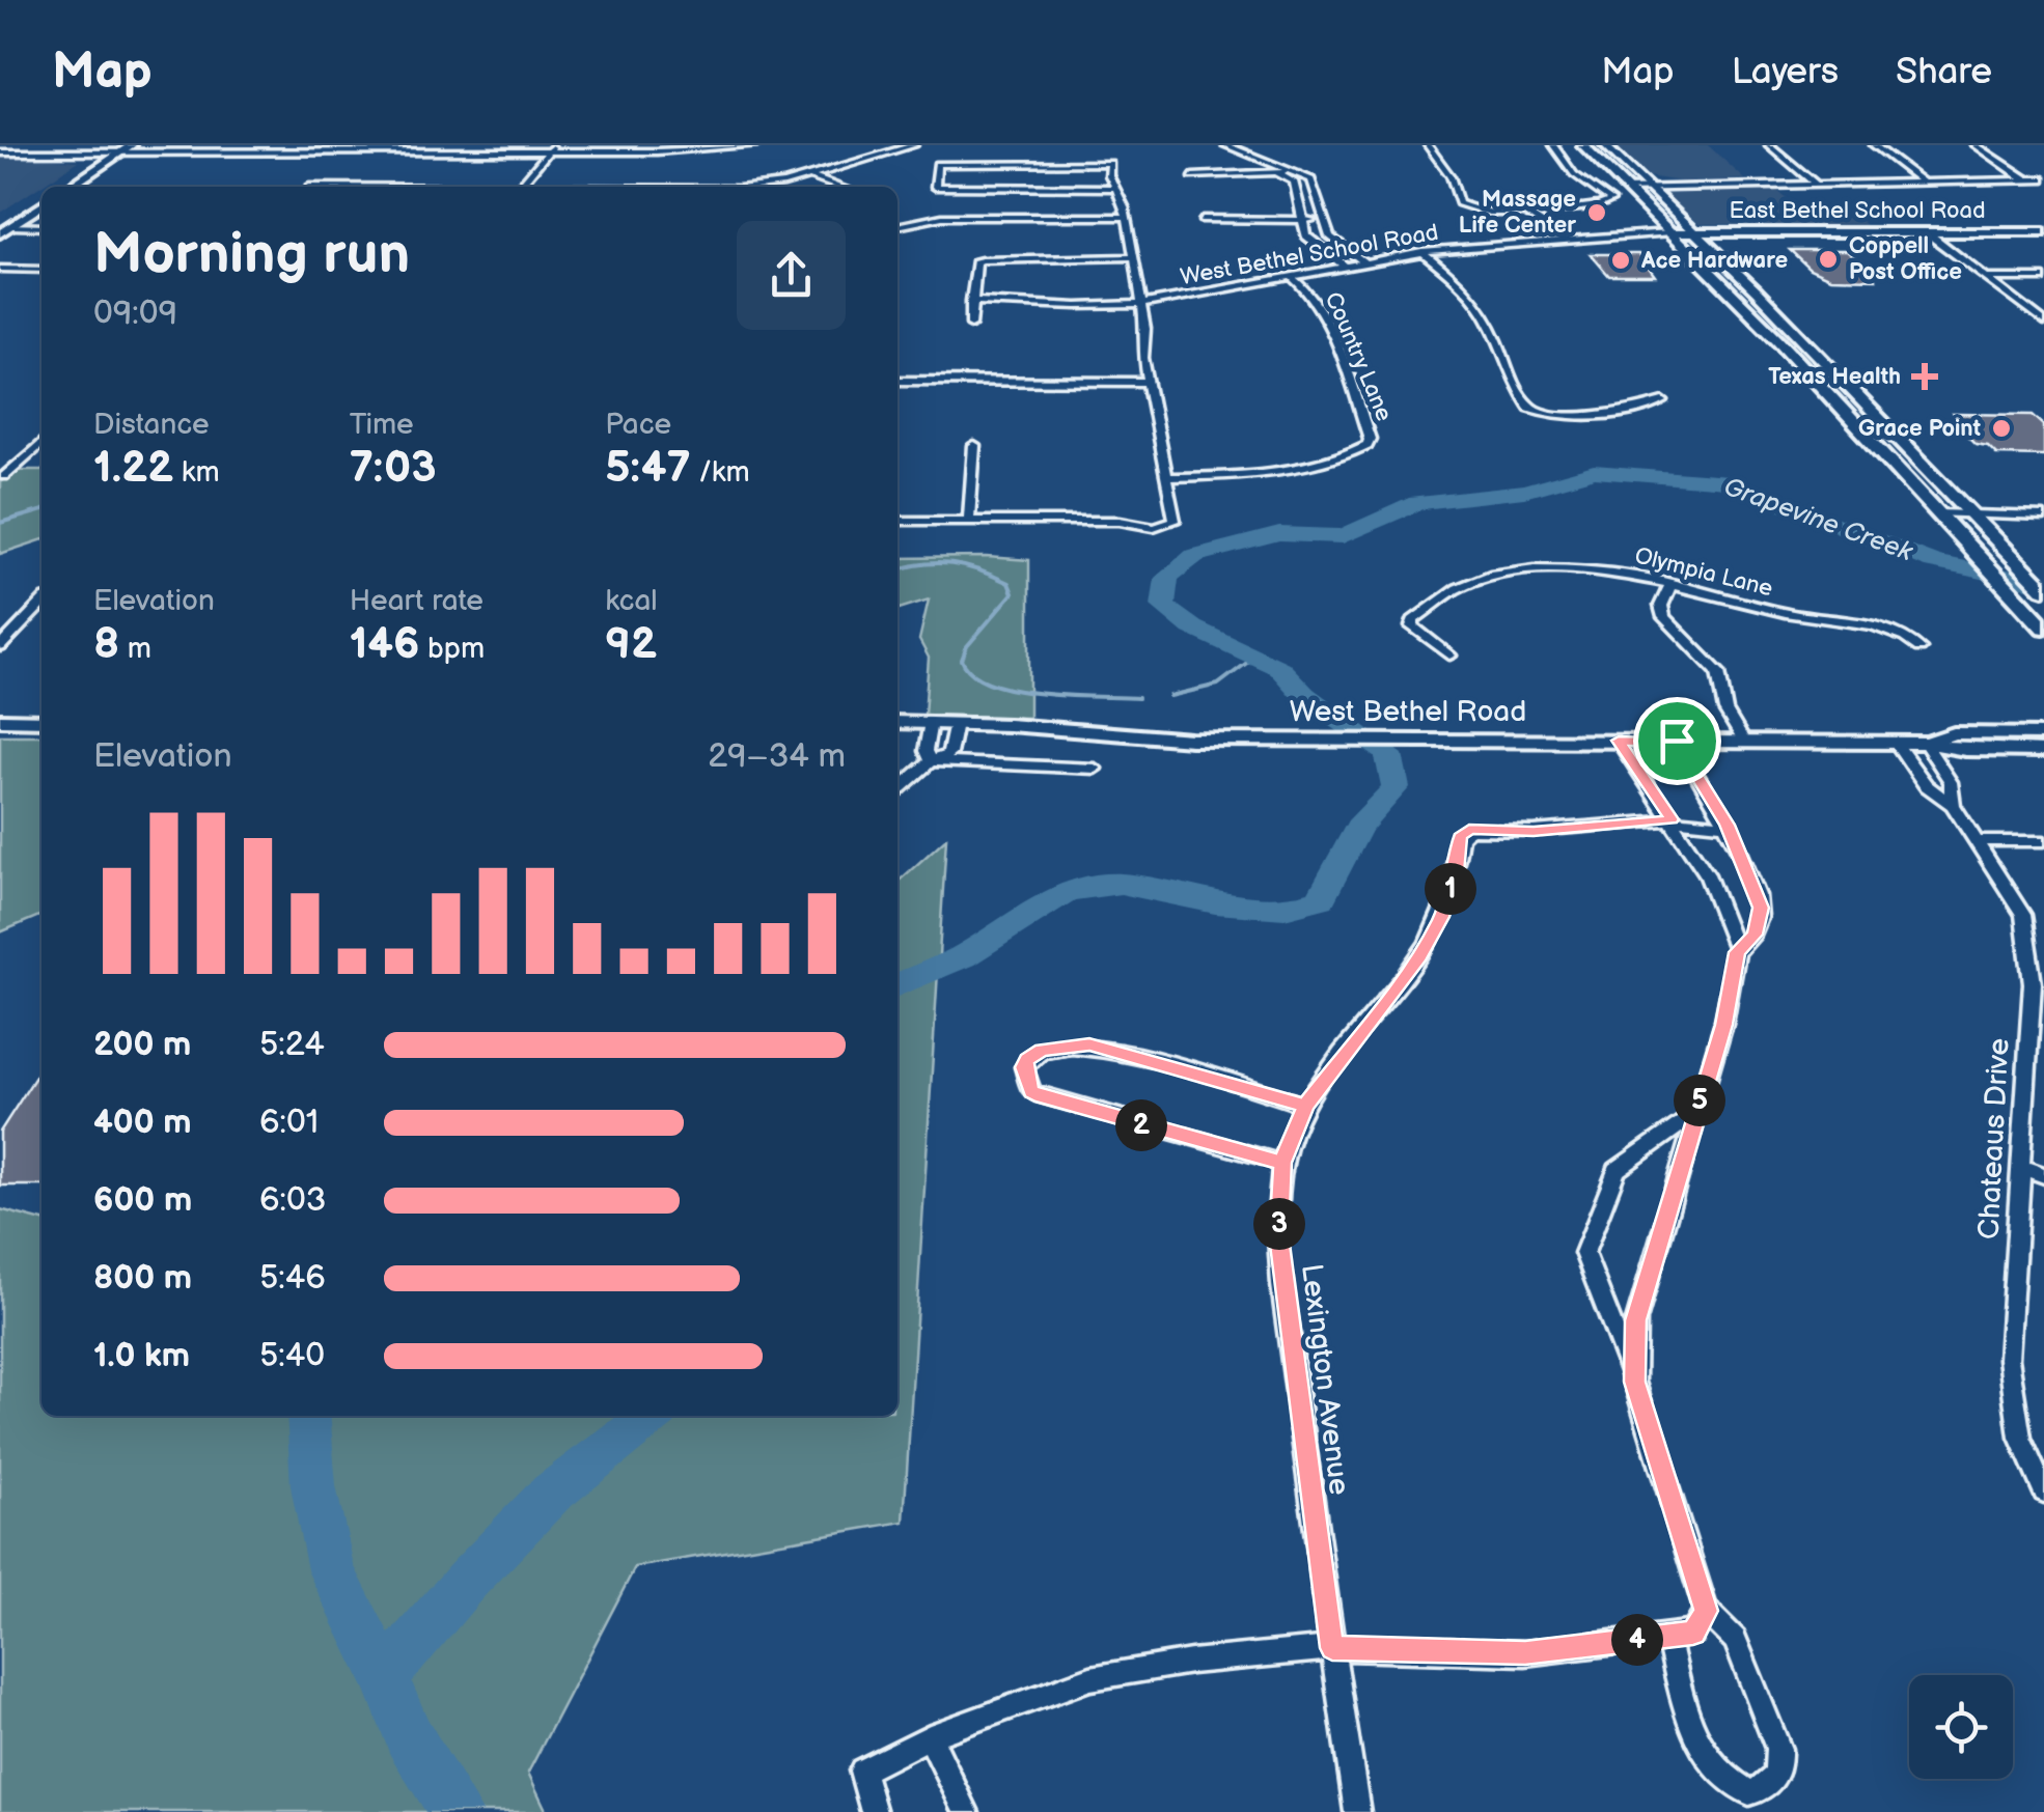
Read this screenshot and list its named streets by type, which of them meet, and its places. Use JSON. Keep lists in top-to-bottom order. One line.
{"streets":{"main road":["East Bethel School Road","West Bethel Road"],"street":["West Bethel School Road","Country Lane","Olympia Lane","Chateaus Drive","Lexington Avenue"]},"crossings":[["East Bethel School Road","West Bethel School Road"],["West Bethel School Road","Country Lane"],["West Bethel Road","Chateaus Drive"]],"water":["Grapevine Creek"],"places":{"other":["Massage Life Center","Coppell Post Office","Ace Hardware","Grace Point"],"health":["Texas Health"]},"page":{"header":"Map","nav":["Map","Layers","Share"],"heading":["Morning run","09:09"],"stats":[["Distance","1.22 km"],["Time","7:03"],["Pace","5:47 /km"],["Elevation","8 m"],["Heart rate","146 bpm"],["kcal","92"]],"chart":["Elevation","29–34 m"],"pins":["1","5","2","3","4"],"list":[{"name":"200 m","note":"5:24"},{"name":"400 m","note":"6:01"},{"name":"600 m","note":"6:03"},{"name":"800 m","note":"5:46"},{"name":"1.0 km","note":"5:40"}]}}
